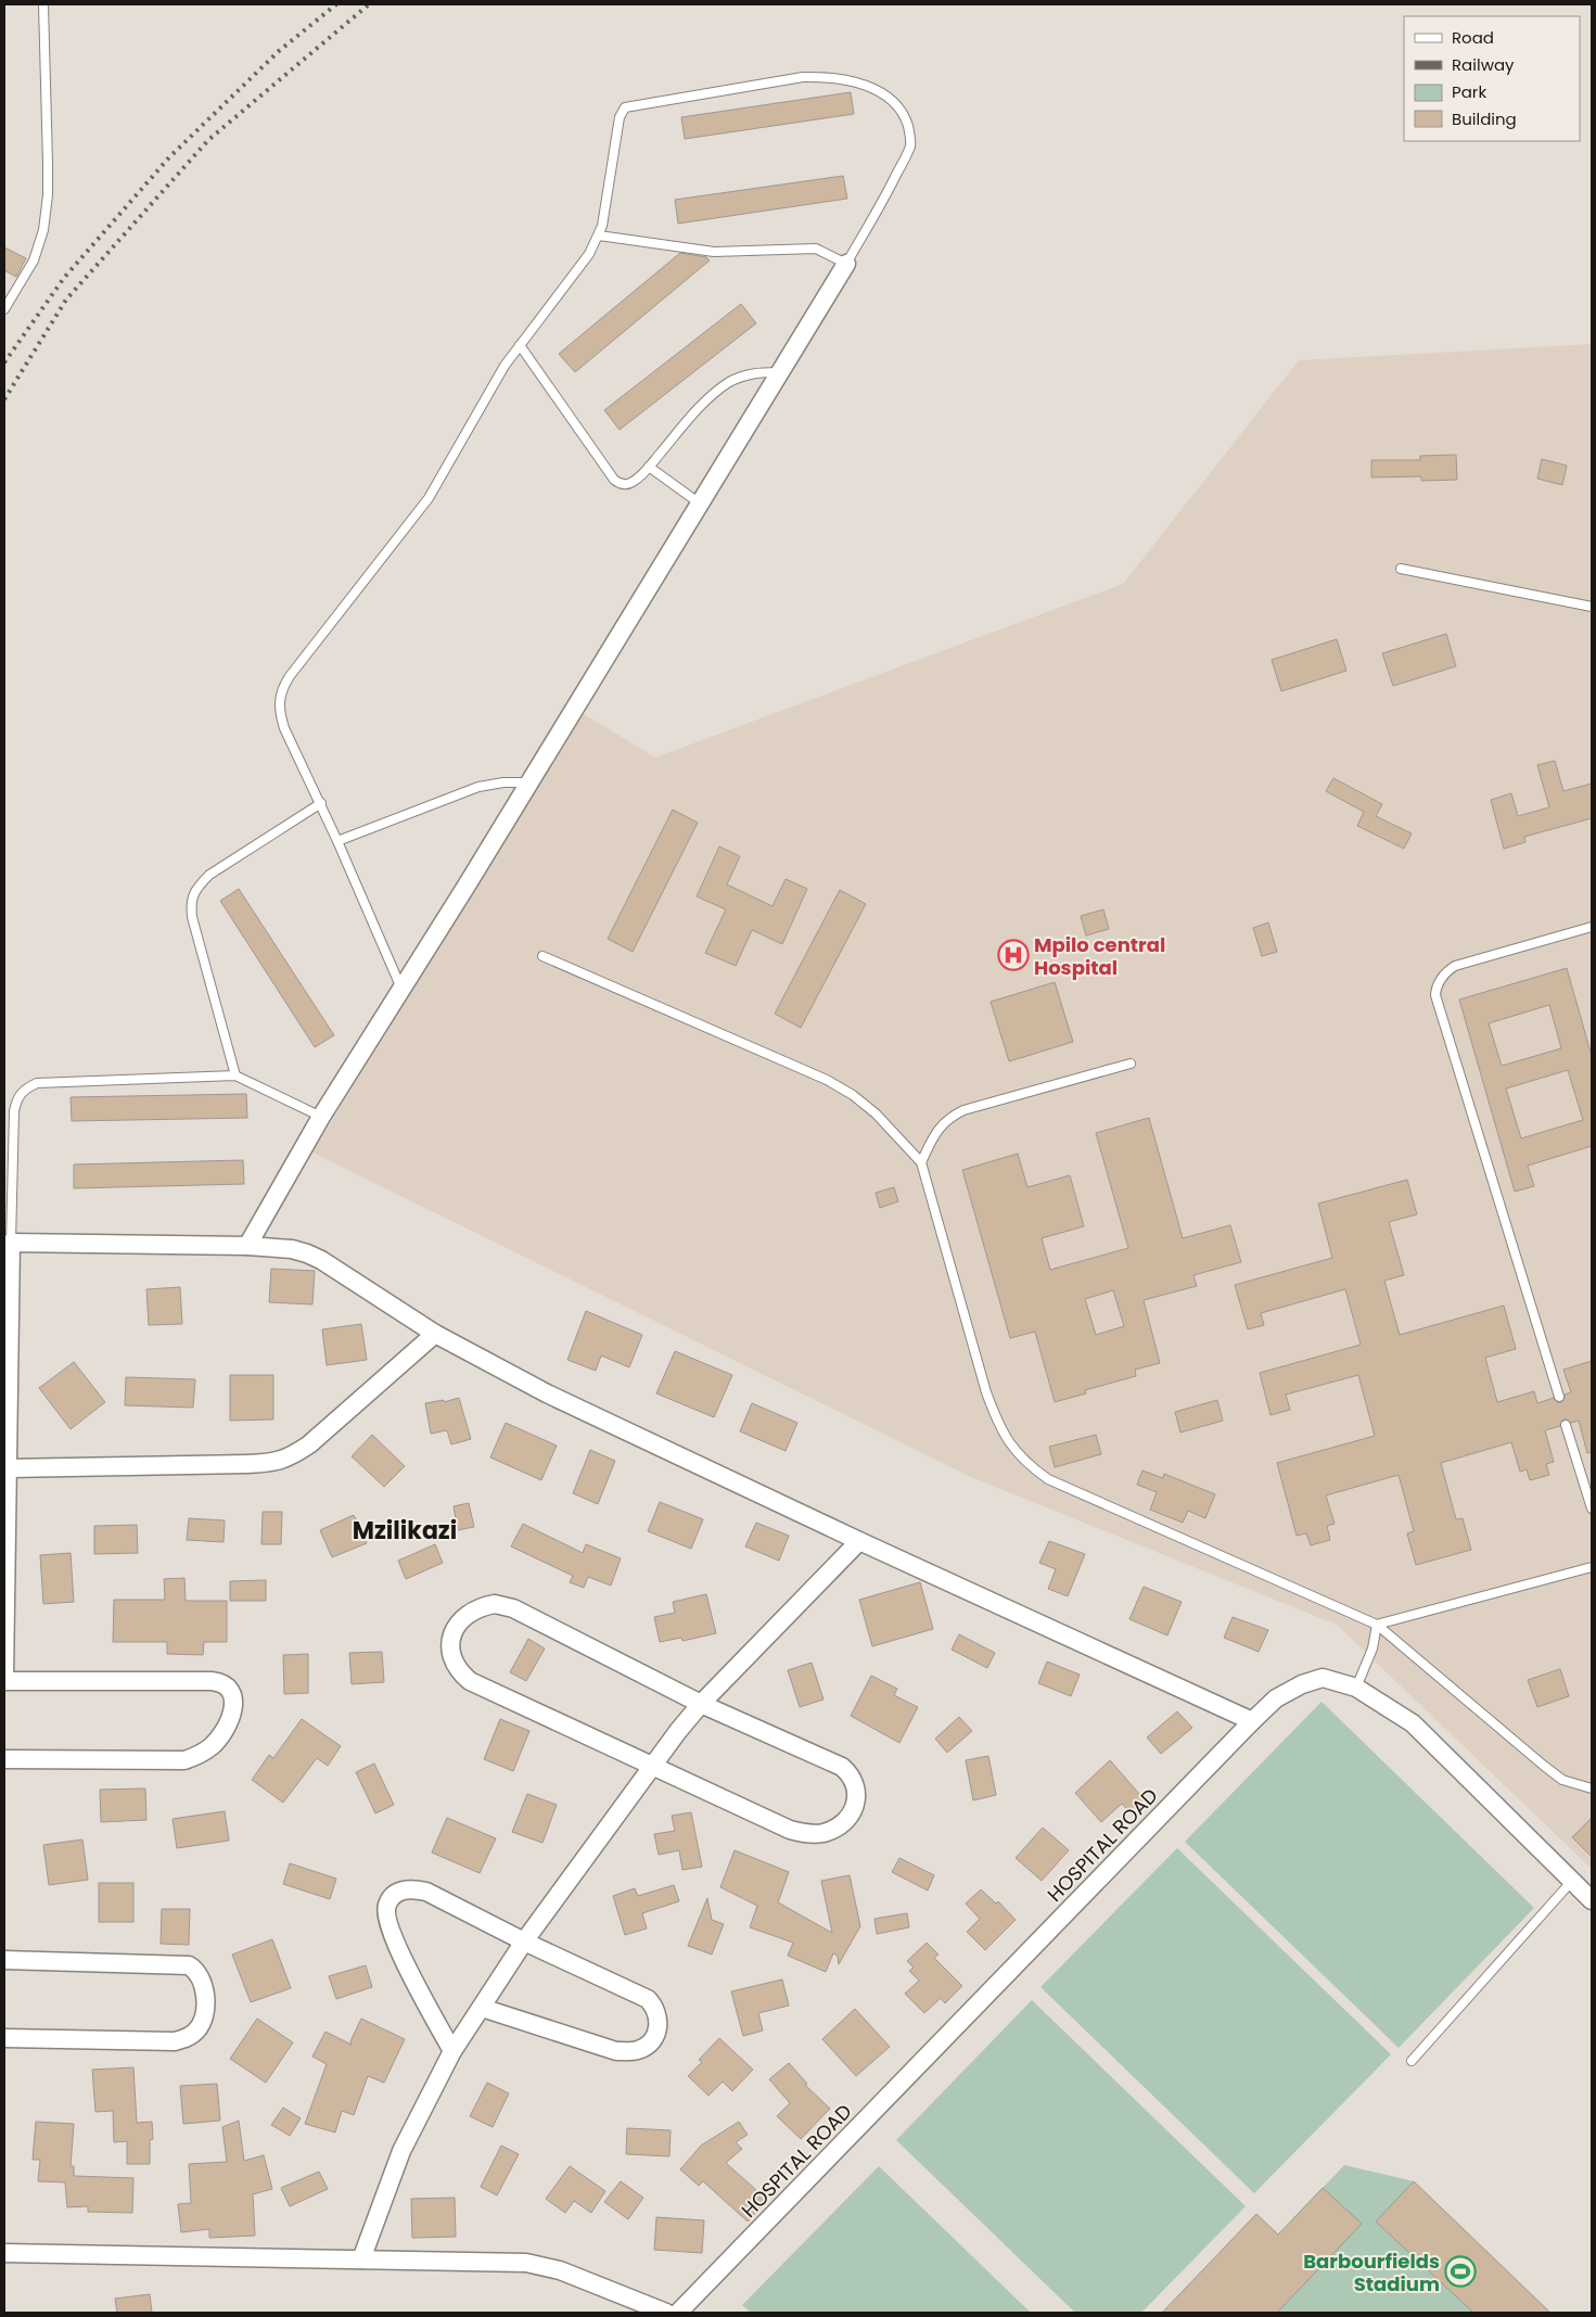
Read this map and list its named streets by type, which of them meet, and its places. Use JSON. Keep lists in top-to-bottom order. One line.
{"streets":{"street":["HOSPITAL ROAD"]},"districts":["Mzilikazi"],"places":{"hospital":["Mpilo central Hospital"],"sports":["Barbourfields Stadium"]},"legend":["Road","Railway","Park","Building"]}
